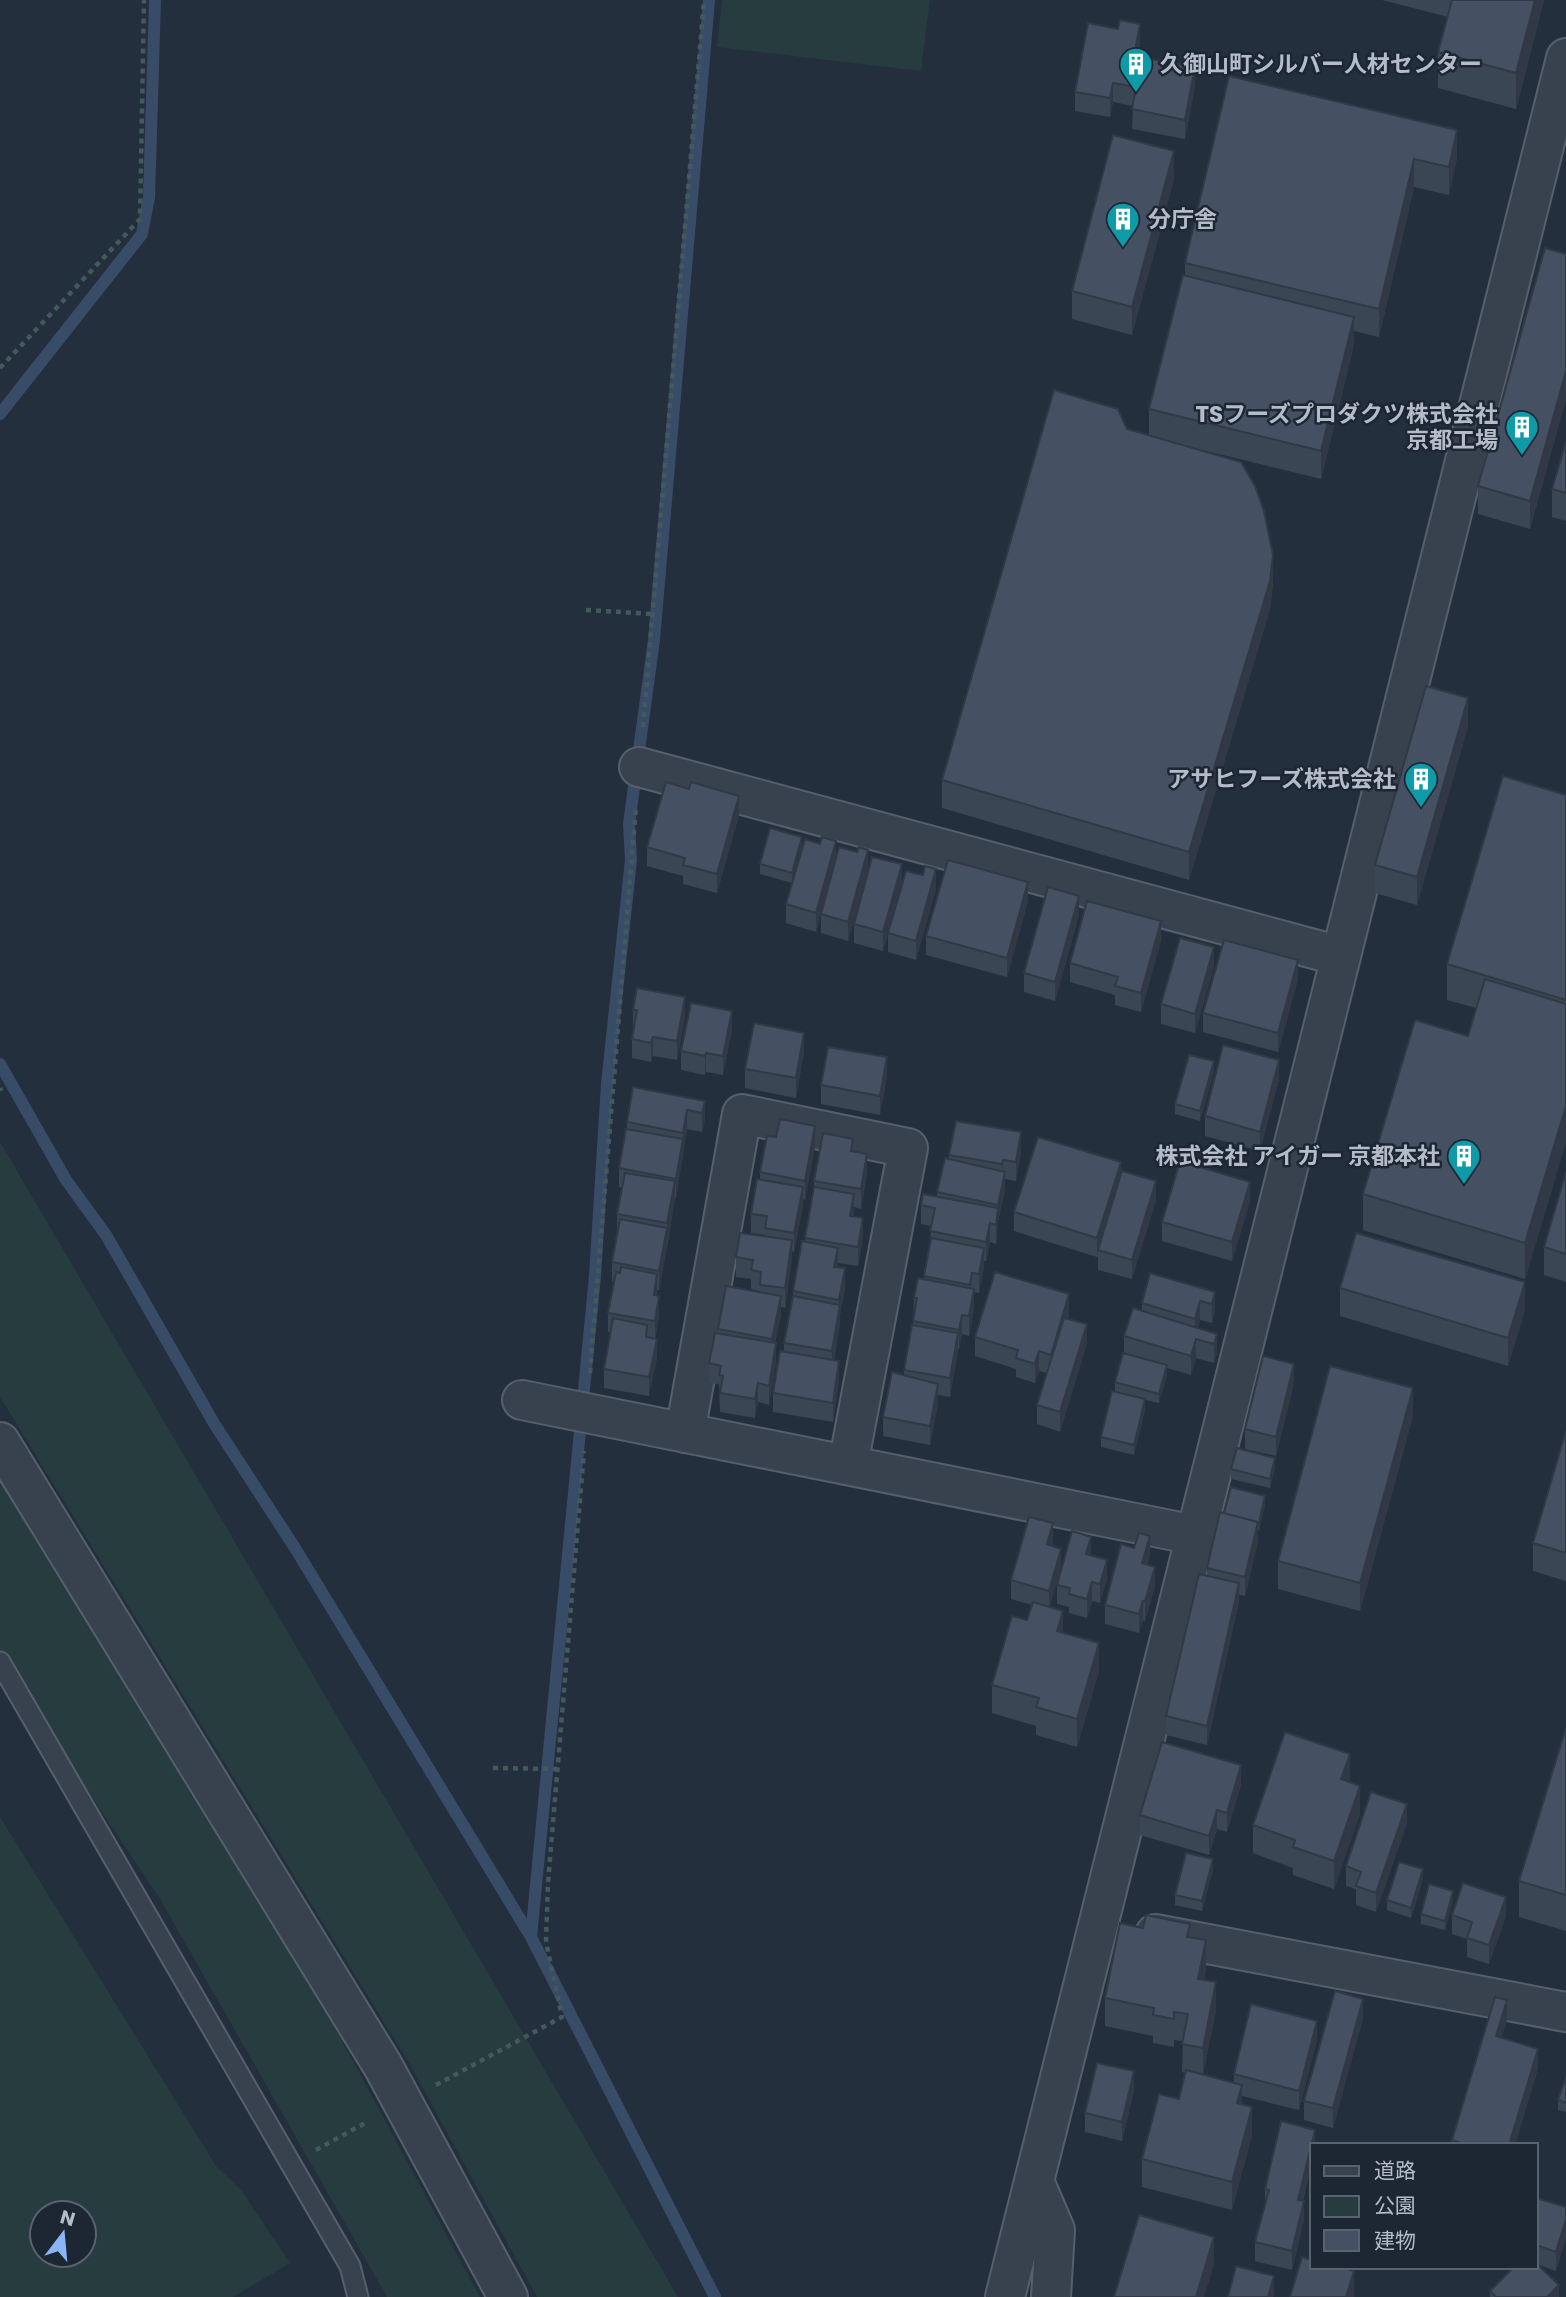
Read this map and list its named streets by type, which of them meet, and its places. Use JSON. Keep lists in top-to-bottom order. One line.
{"places":{"building":["久御山町シルバー人材センター","分庁舎","TSフーズプロダクツ株式会社 京都工場","アサヒフーズ株式会社","株式会社 アイガー 京都本社"]},"legend":["道路","公園","建物"],"north":"top"}
